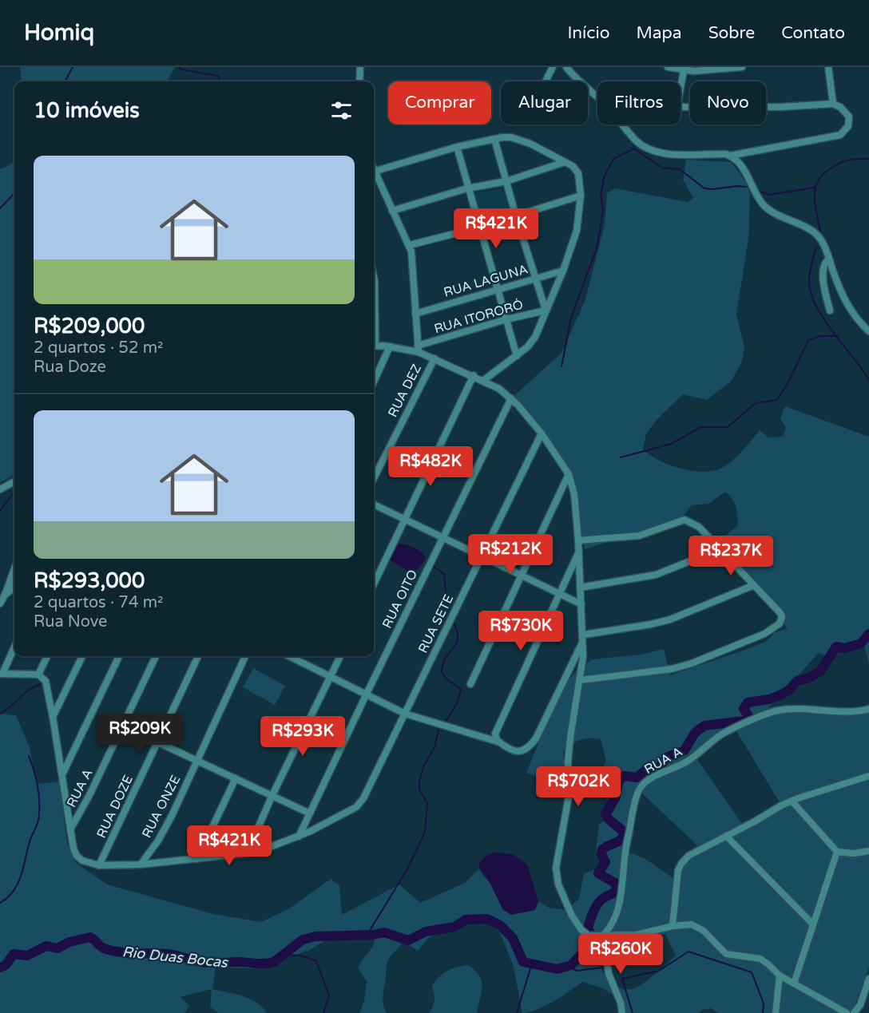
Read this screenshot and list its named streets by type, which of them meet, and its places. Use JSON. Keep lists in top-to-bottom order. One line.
{"streets":{"street":["RUA LAGUNA","RUA ITORORÓ","RUA DEZ","RUA OITO","RUA SETE","RUA A","RUA DOZE","RUA ONZE"]},"crossings":[["RUA OITO","RUA SETE"]],"water":["Rio Duas Bocas"],"page":{"header":"Homiq","nav":["Início","Mapa","Sobre","Contato"],"chip":["Comprar","Alugar","Filtros","Novo"],"heading":"10 imóveis","list":[{"name":"R$209,000","note":"2 quartos · 52 m² · Rua Doze"},{"name":"R$293,000","note":"2 quartos · 74 m² · Rua Nove"}],"price":["R$421K","R$482K","R$212K","R$237K","R$730K","R$209K","R$293K","R$702K","R$421K","R$260K"]}}
